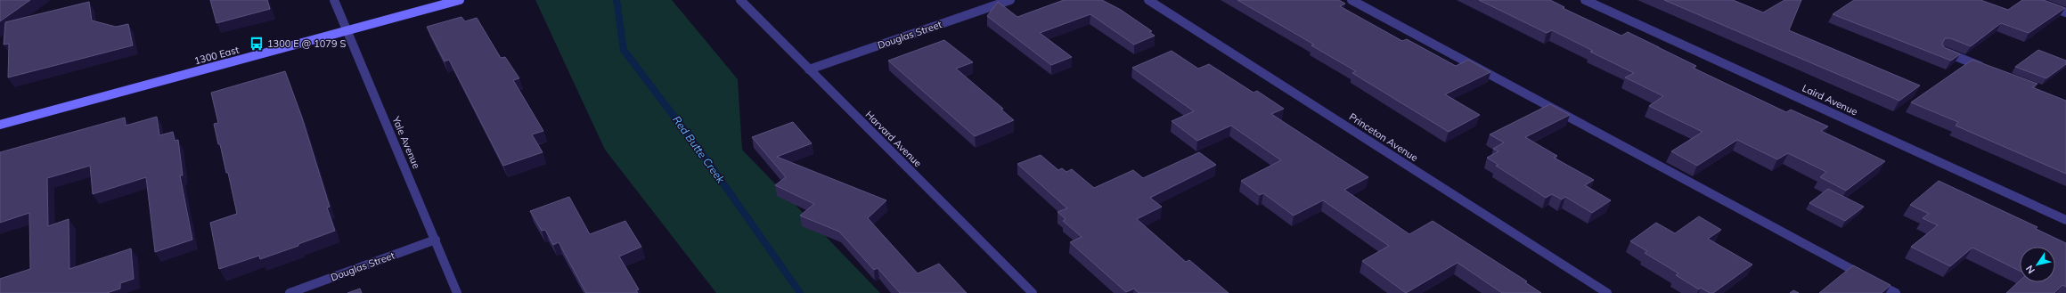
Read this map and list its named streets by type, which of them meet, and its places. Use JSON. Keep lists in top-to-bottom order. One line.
{"streets":{"main road":["1300 East"],"street":["Douglas Street","Laird Avenue","Princeton Avenue","Harvard Avenue","Yale Avenue"]},"crossings":[["Douglas Street","Harvard Avenue"],["Douglas Street","Yale Avenue"],["1300 East","Yale Avenue"]],"water":["Red Butte Creek"],"places":{"bus stop":["1300 E @ 1079 S"]},"north":"bottom left"}
